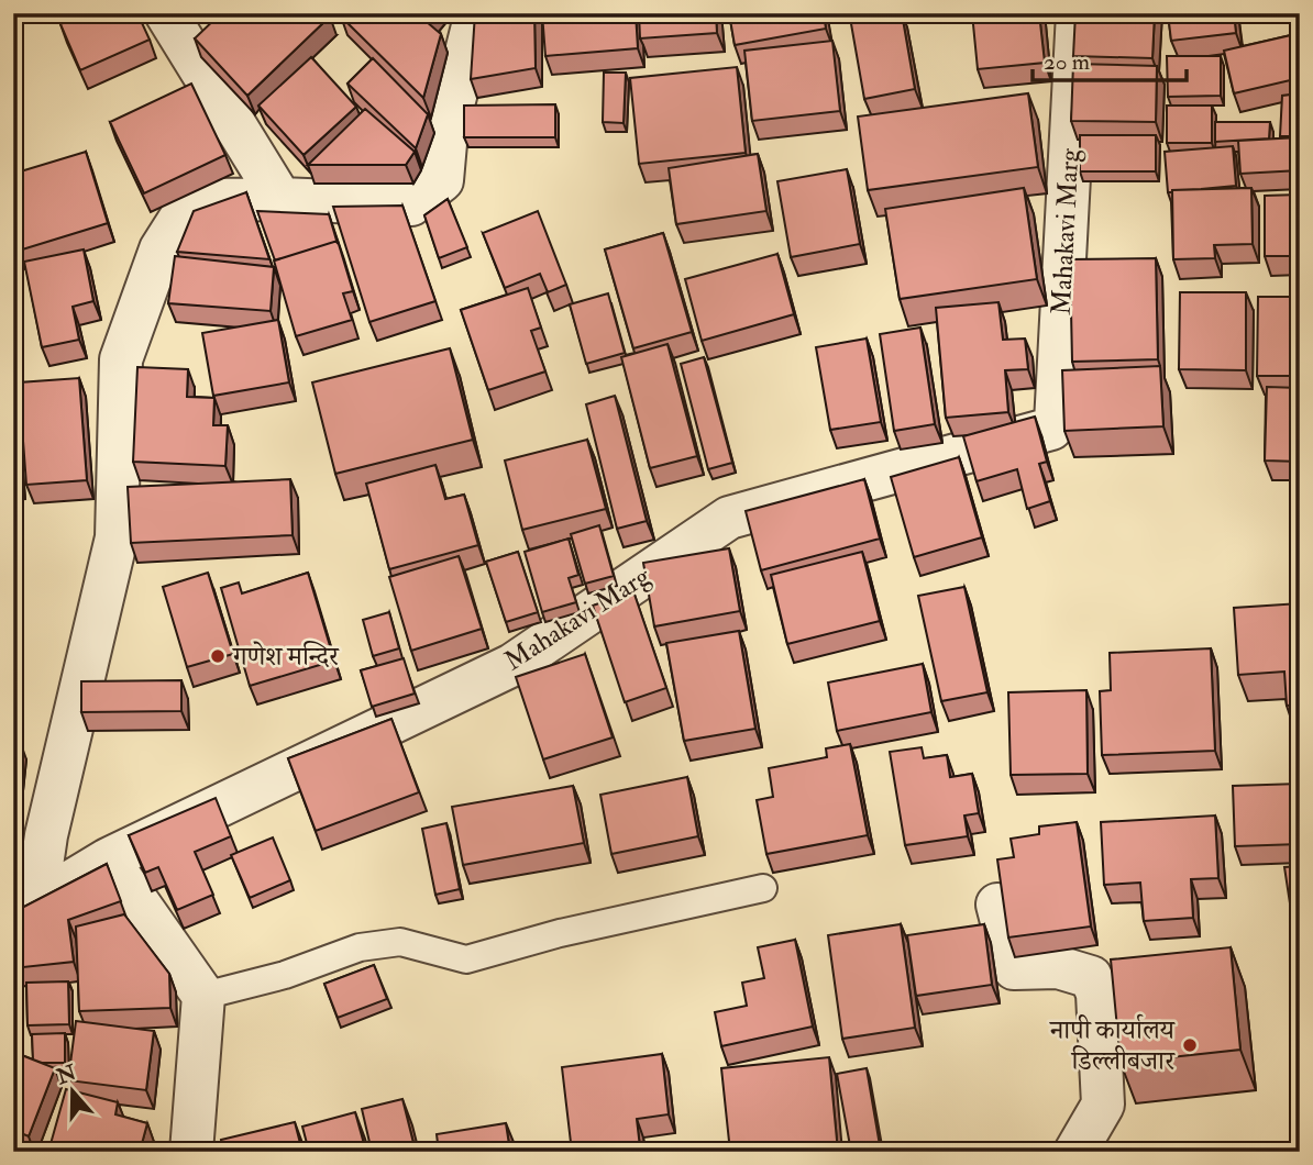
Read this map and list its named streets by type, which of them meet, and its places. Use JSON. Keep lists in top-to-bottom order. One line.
{"streets":{"street":["Mahakavi Marg"]},"places":["गणेश मन्दिर","नापी कार्यालय डिल्लीबजार"],"scale_bar":"20 m","north":"top"}
